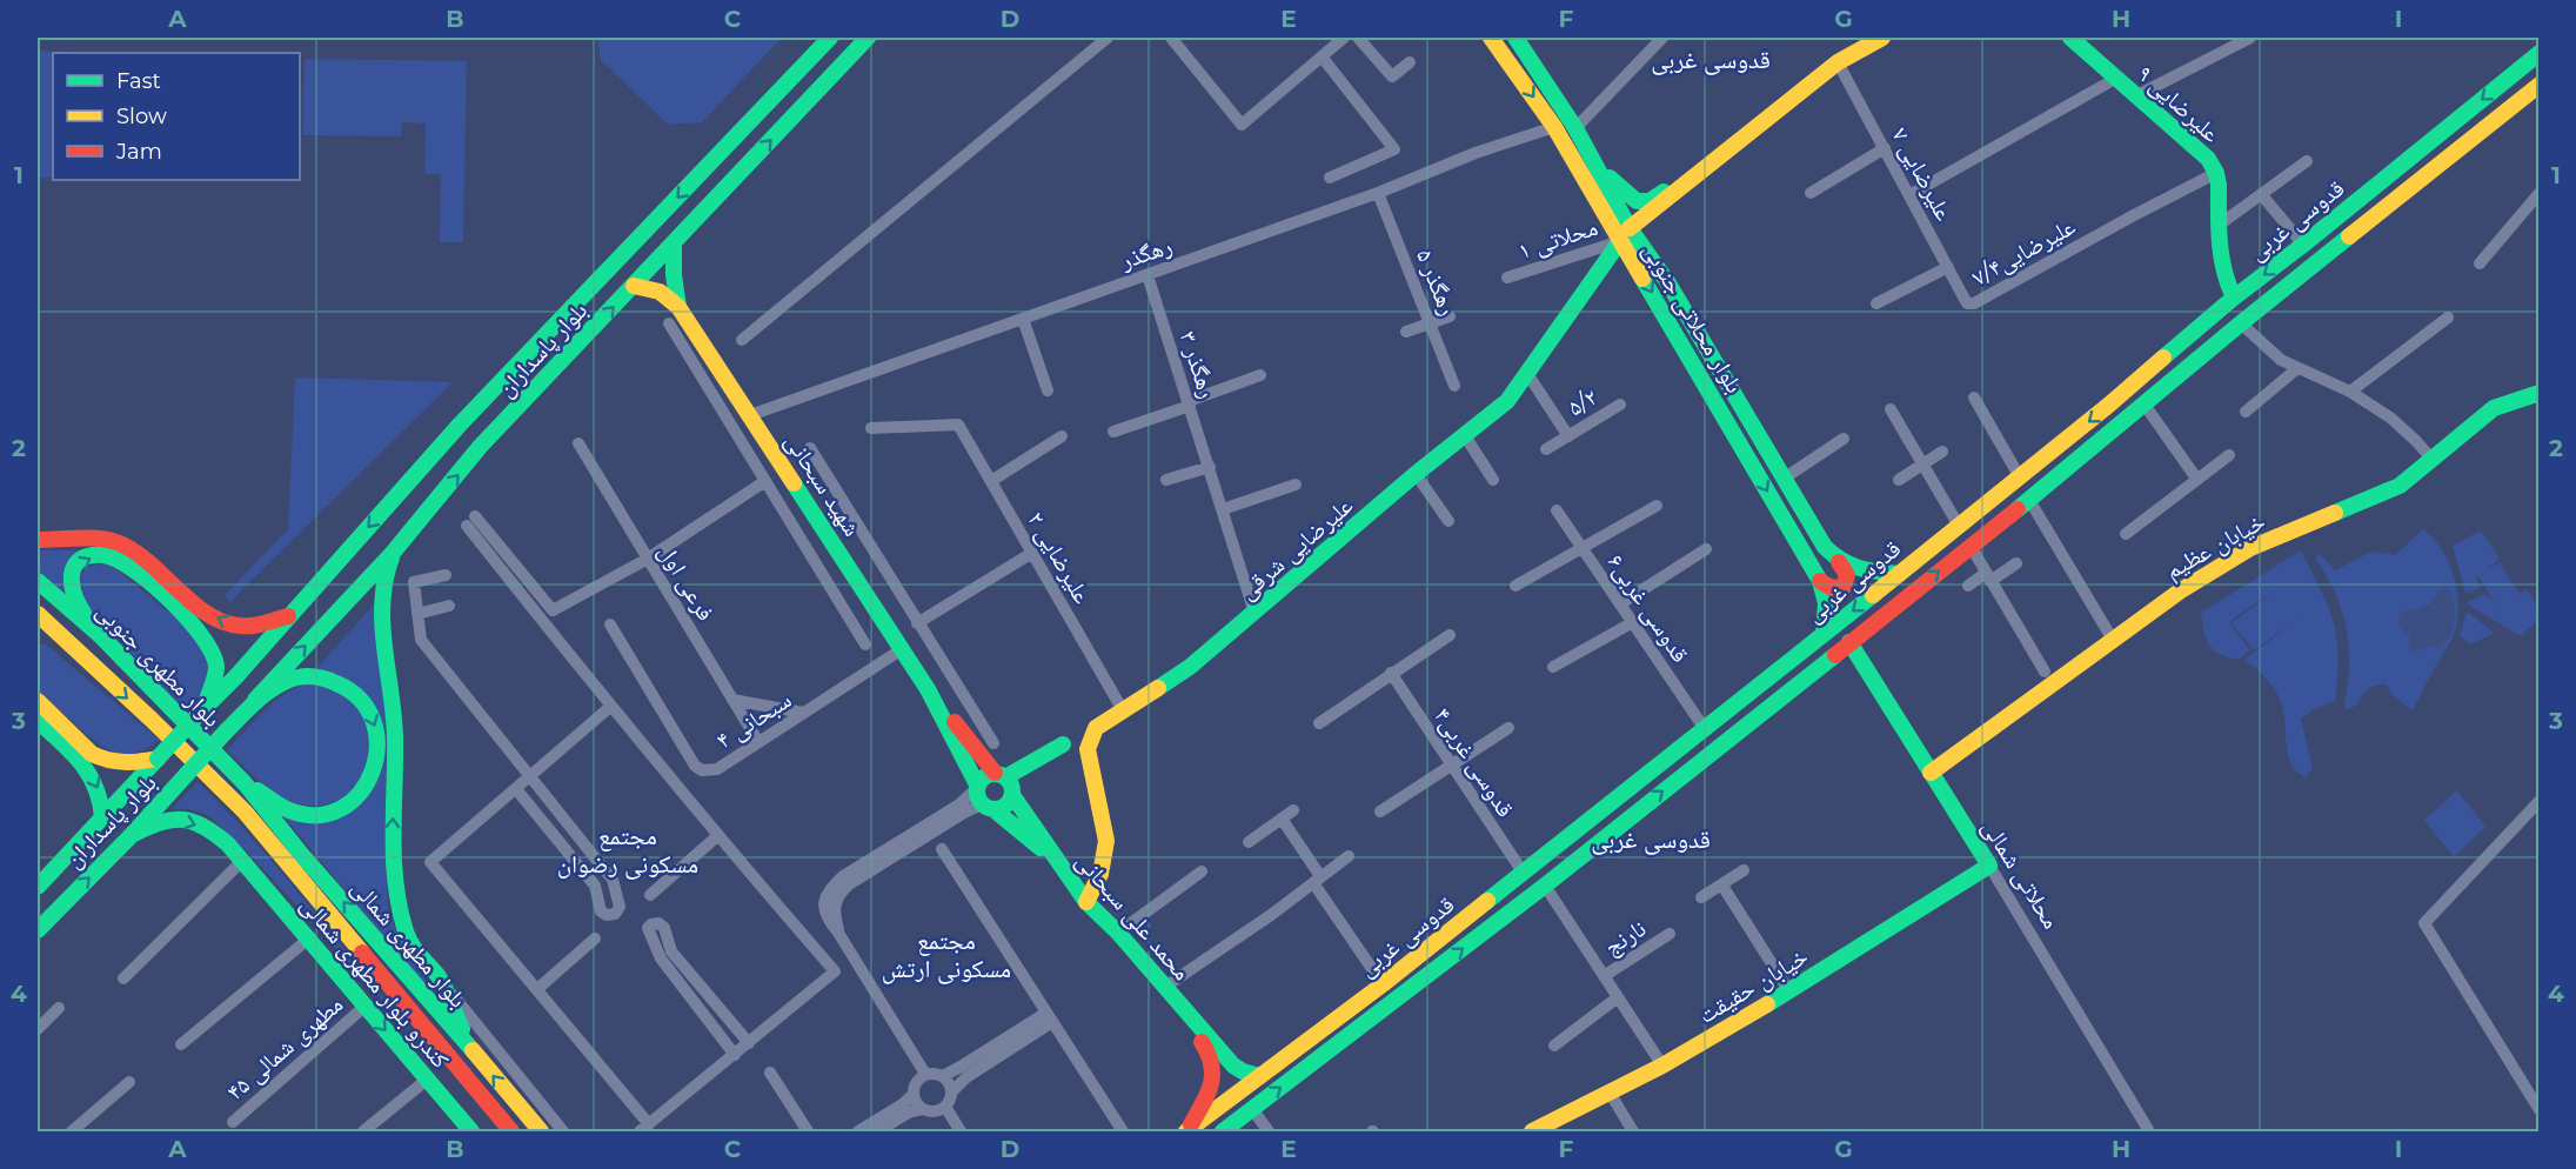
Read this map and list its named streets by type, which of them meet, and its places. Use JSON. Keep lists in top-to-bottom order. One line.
{"streets":{"main road":["۹ علیرضایی","قدوسی غربی","بلوار محلاتی جنوبی","بلوار پاسداران","شهید سبحانی","خیابان عظیم","علیرضایی شرقی","بلوار مطهری جنوبی","محلاتی شمالی","محمد علی سبحانی","بلوار مطهری شمالی","کندرو بلوار مطهری شمالی","خیابان حقیقت"],"street":["۷ علیرضایی","۱ محلاتی","علیرضایی۷/۴","رهگذر","۵ رهگذر","۳ رهگذر","۵/۲","۲ علیرضایی","فرعی اول","قدوسی غربی۶","سبحانی ۴","قدوسی غربی۴","نارنج","مطهرى شمالى ۴۵"]},"crossings":[["۹ علیرضایی","قدوسی غربی"],["۹ علیرضایی","علیرضایی۷/۴"],["۷ علیرضایی","علیرضایی۷/۴"],["قدوسی غربی","بلوار محلاتی جنوبی"],["قدوسی غربی","قدوسی غربی۶"],["قدوسی غربی","قدوسی غربی۴"],["قدوسی غربی","محلاتی شمالی"],["قدوسی غربی","محمد علی سبحانی"],["۱ محلاتی","بلوار محلاتی جنوبی"],["۱ محلاتی","علیرضایی شرقی"],["رهگذر","۵ رهگذر"],["رهگذر","بلوار محلاتی جنوبی"],["رهگذر","۳ رهگذر"],["رهگذر","شهید سبحانی"],["بلوار محلاتی جنوبی","علیرضایی شرقی"],["بلوار پاسداران","کندرو بلوار مطهری شمالی"],["۳ رهگذر","علیرضایی شرقی"],["شهید سبحانی","سبحانی ۴"],["شهید سبحانی","محمد علی سبحانی"],["خیابان عظیم","محلاتی شمالی"],["علیرضایی شرقی","۲ علیرضایی"],["علیرضایی شرقی","محمد علی سبحانی"],["فرعی اول","سبحانی ۴"],["بلوار مطهری جنوبی","بلوار مطهری شمالی"],["محلاتی شمالی","خیابان حقیقت"],["کندرو بلوار مطهری شمالی","مطهرى شمالى ۴۵"]],"districts":["قدوسی غربی","مجتمع مسکونی رضوان","قدوسی غربی","مجتمع مسکونی ارتش"],"legend":["Fast","Slow","Jam"],"grid":{"columns":["A","B","C","D","E","F","G","H","I"],"rows":["1","2","3","4"]}}
